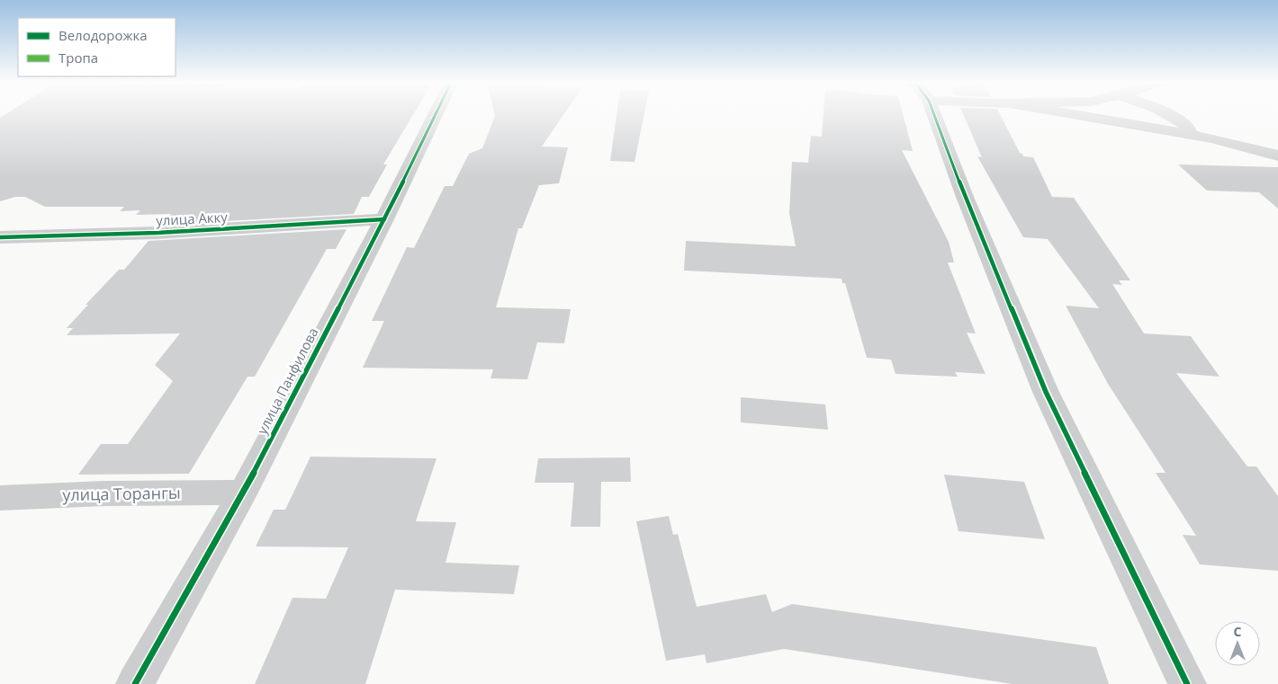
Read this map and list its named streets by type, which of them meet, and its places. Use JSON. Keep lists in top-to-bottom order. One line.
{"streets":{"street":["улица Акку","улица Панфилова","улица Торангы"]},"crossings":[["улица Акку","улица Панфилова"],["улица Панфилова","улица Торангы"]],"legend":["Велодорожка","Тропа"],"north":"top"}
